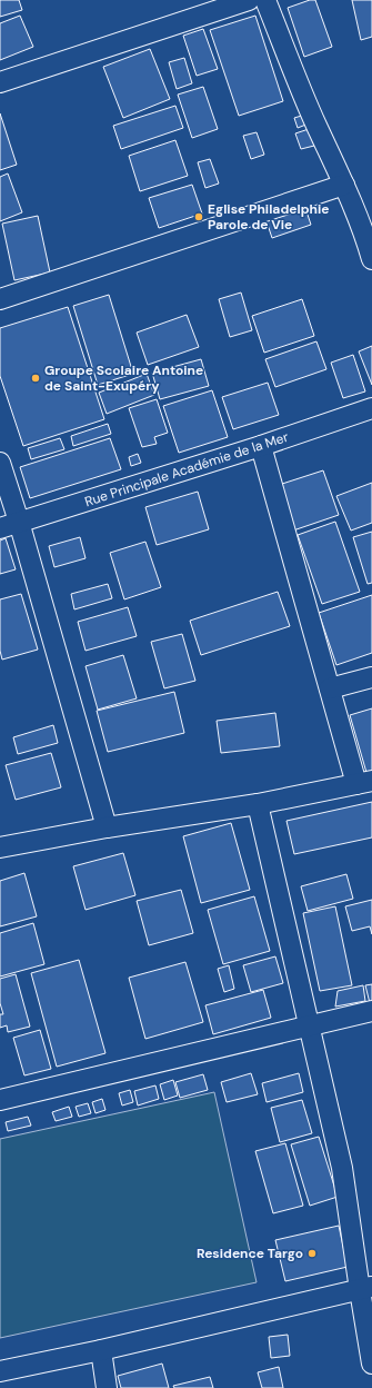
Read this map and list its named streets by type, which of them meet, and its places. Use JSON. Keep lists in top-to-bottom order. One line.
{"streets":{"street":["Rue Principale Académie de la Mer"]},"places":["Eglise Philadelphie Parole de Vie","Groupe Scolaire Antoine de Saint-Exupéry","Residence Targo"]}
